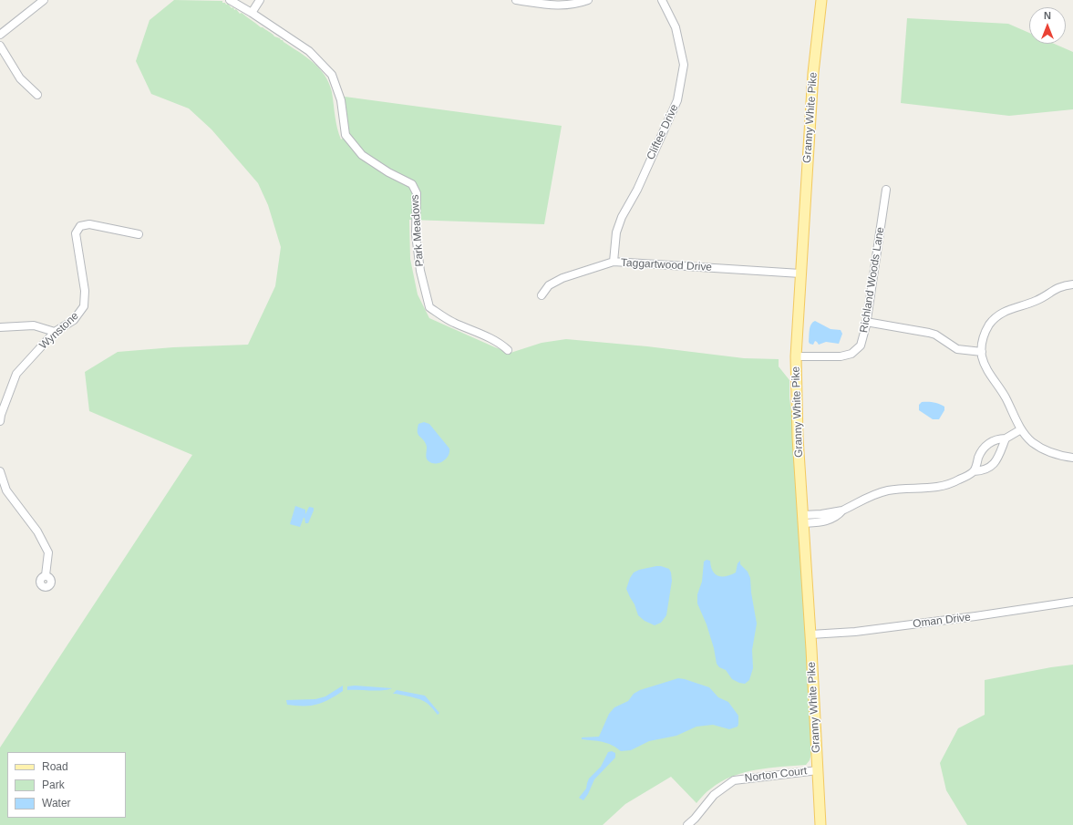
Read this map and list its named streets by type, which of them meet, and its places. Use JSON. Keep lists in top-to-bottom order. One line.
{"streets":{"main road":["Granny White Pike"],"street":["Cliftee Drive","Park Meadows","Taggartwood Drive","Richland Woods Lane","Wynstone","Oman Drive","Norton Court"]},"crossings":[["Granny White Pike","Taggartwood Drive"],["Granny White Pike","Richland Woods Lane"],["Granny White Pike","Oman Drive"],["Granny White Pike","Norton Court"],["Cliftee Drive","Taggartwood Drive"]],"legend":["Road","Park","Water"],"north":"top"}
